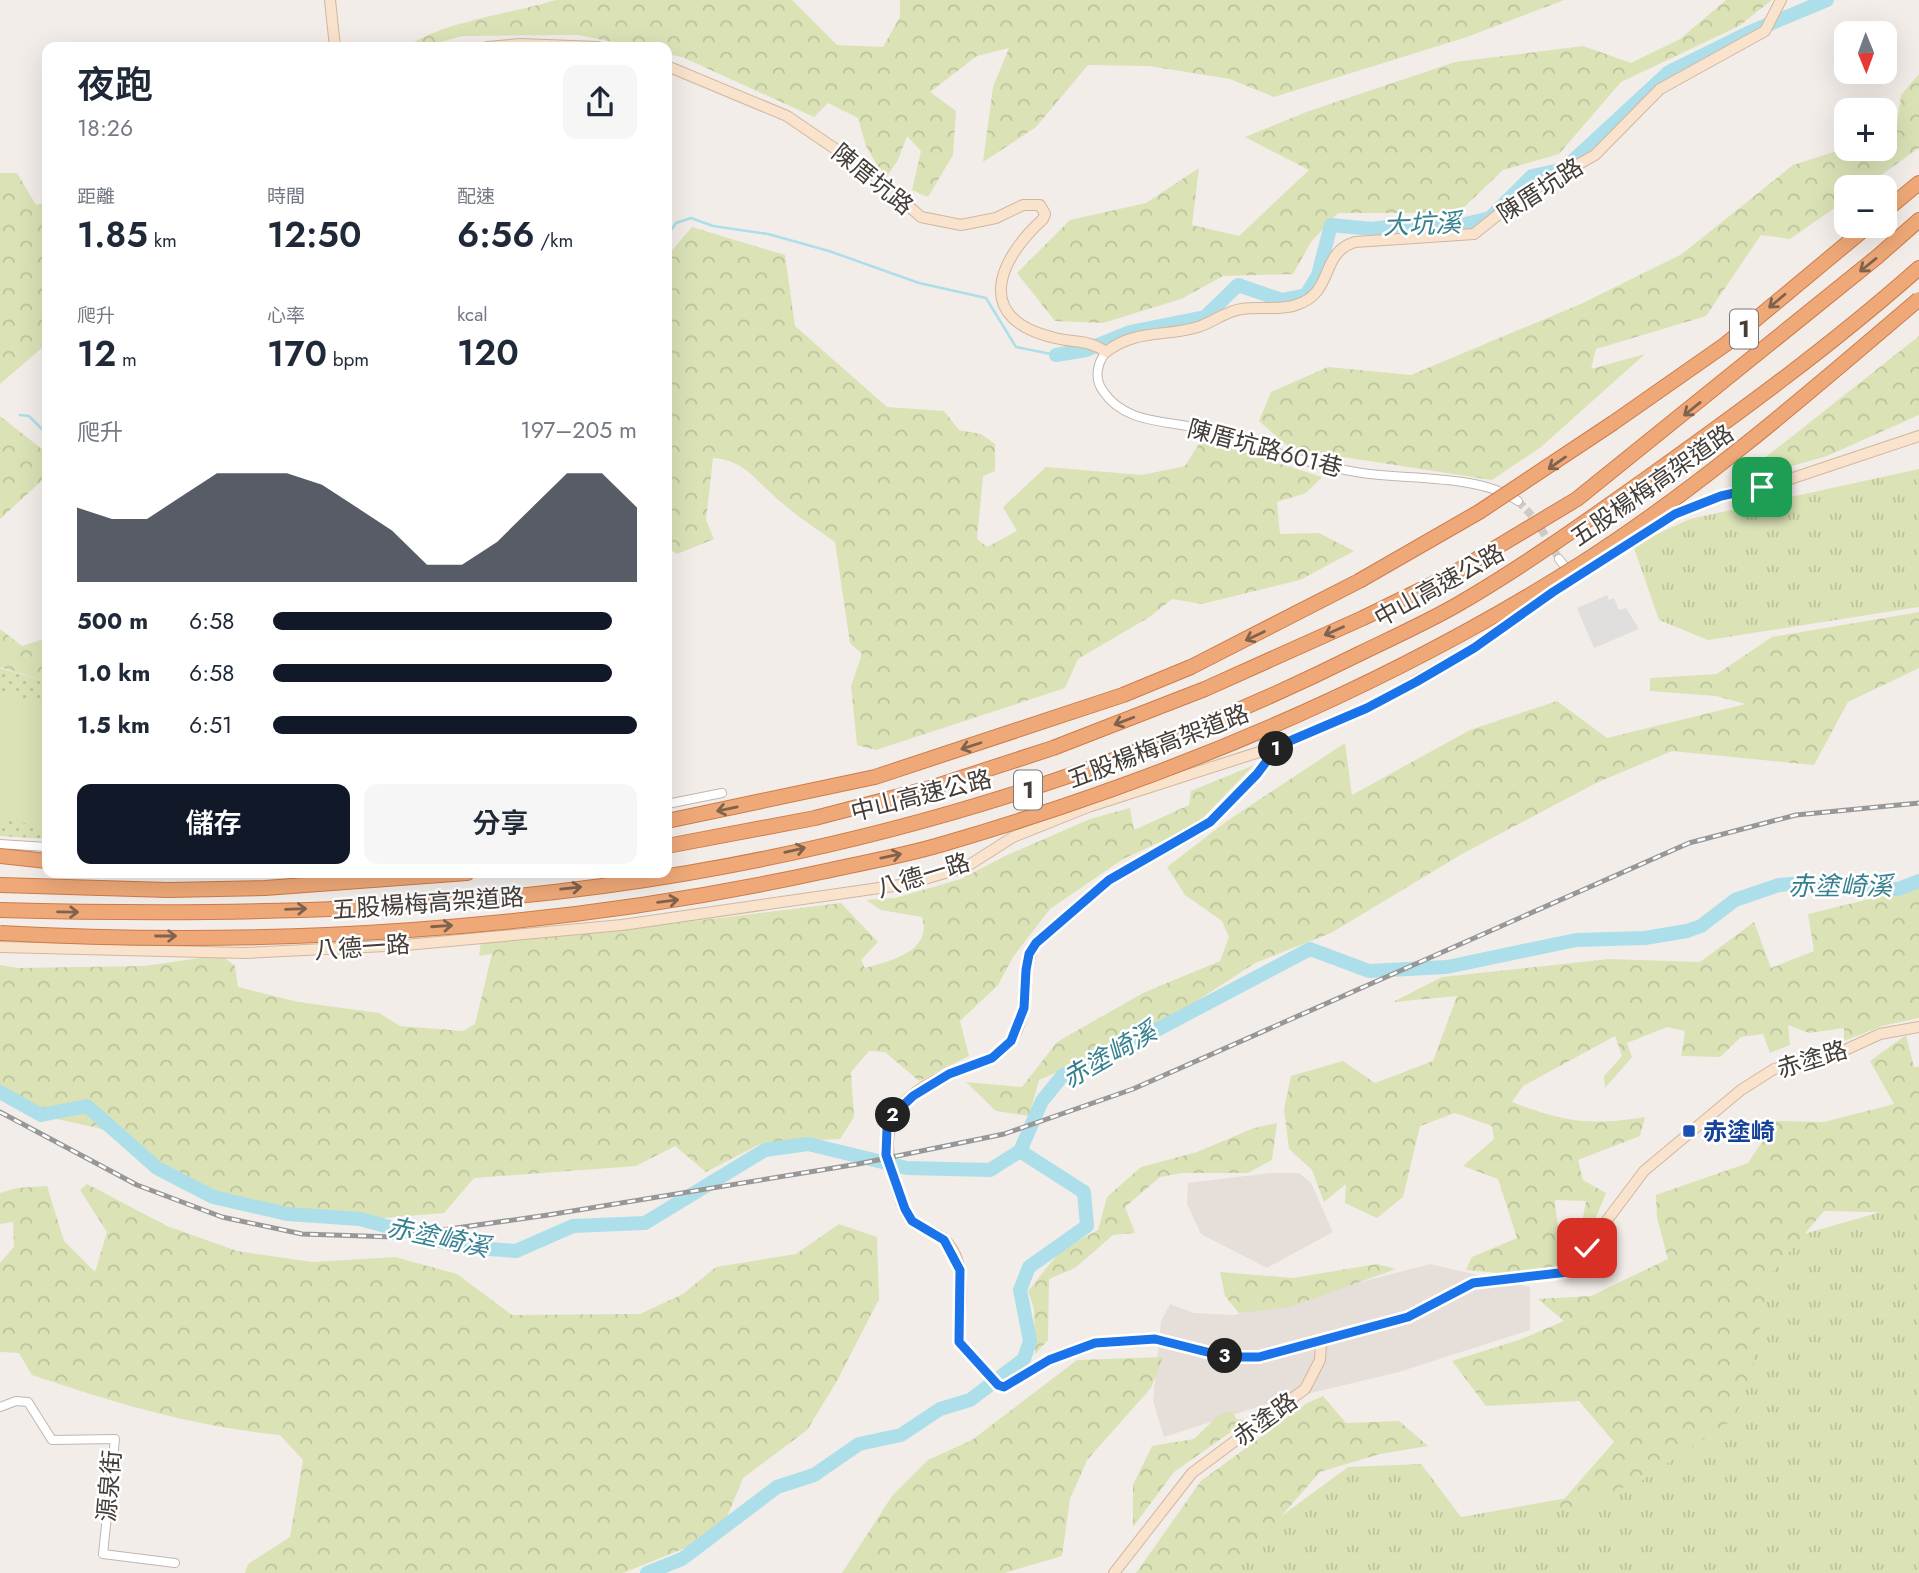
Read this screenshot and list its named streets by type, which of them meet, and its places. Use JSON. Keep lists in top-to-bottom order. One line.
{"streets":{"highway":["1","五股楊梅高架道路","中山高速公路"],"street":["陳厝坑路","陳厝坑路601巷","八德一路","赤塗路","源泉街"]},"crossings":[["陳厝坑路","陳厝坑路601巷"]],"water":["大坑溪","赤塗崎溪"],"places":{"transit":["赤塗崎"]},"north":"bottom","page":{"map_buttons":["+","−"],"heading":["夜跑","18:26"],"stats":[["距離","1.85 km"],["時間","12:50"],["配速","6:56 /km"],["爬升","12 m"],["心率","170 bpm"],["kcal","120"]],"chart":["爬升","197–205 m"],"list":[{"name":"500 m","note":"6:58"},{"name":"1.0 km","note":"6:58"},{"name":"1.5 km","note":"6:51"}],"pins":["1","2","3"],"buttons":["儲存","分享"]}}
